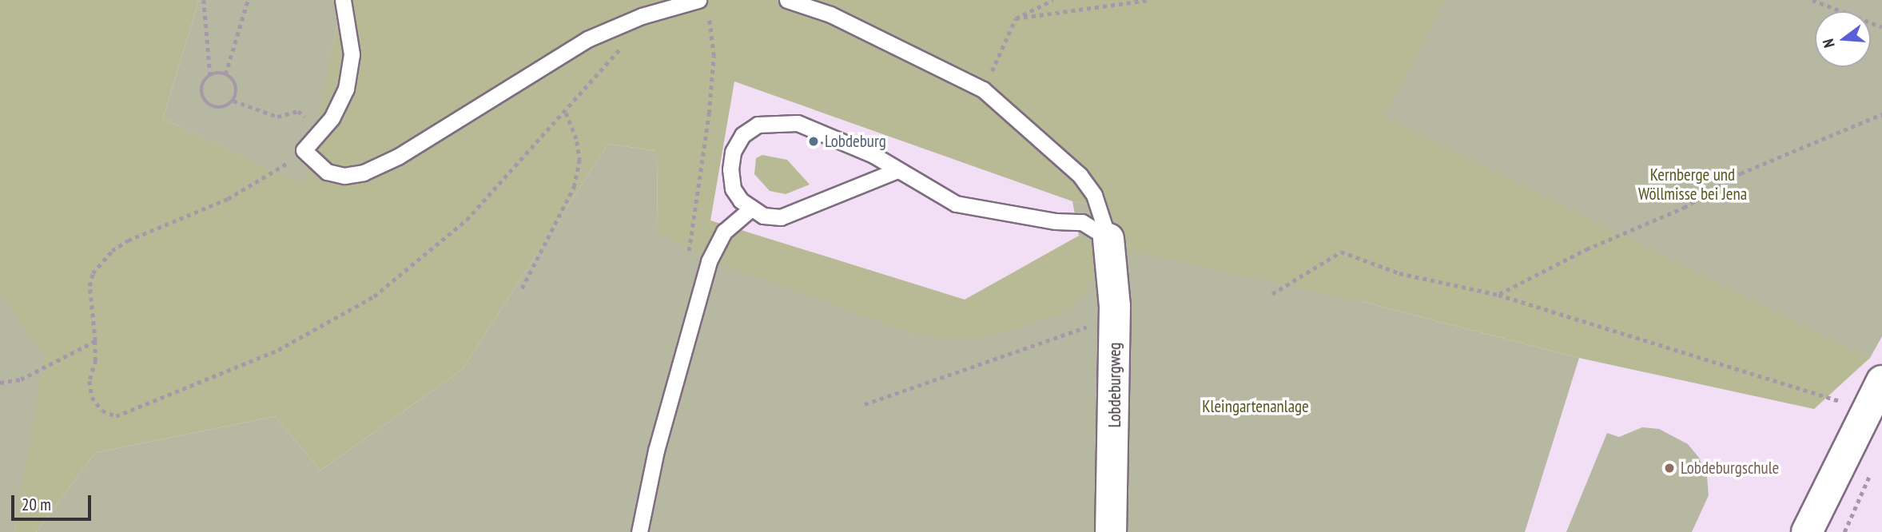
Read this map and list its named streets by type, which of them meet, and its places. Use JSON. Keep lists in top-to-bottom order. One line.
{"streets":{"street":["Lobdeburgweg"]},"parks":["Kernberge und Wöllmisse bei Jena","Kleingartenanlage"],"places":["Lobdeburg","Lobdeburgschule"],"scale_bar":"20 m","north":"left"}
